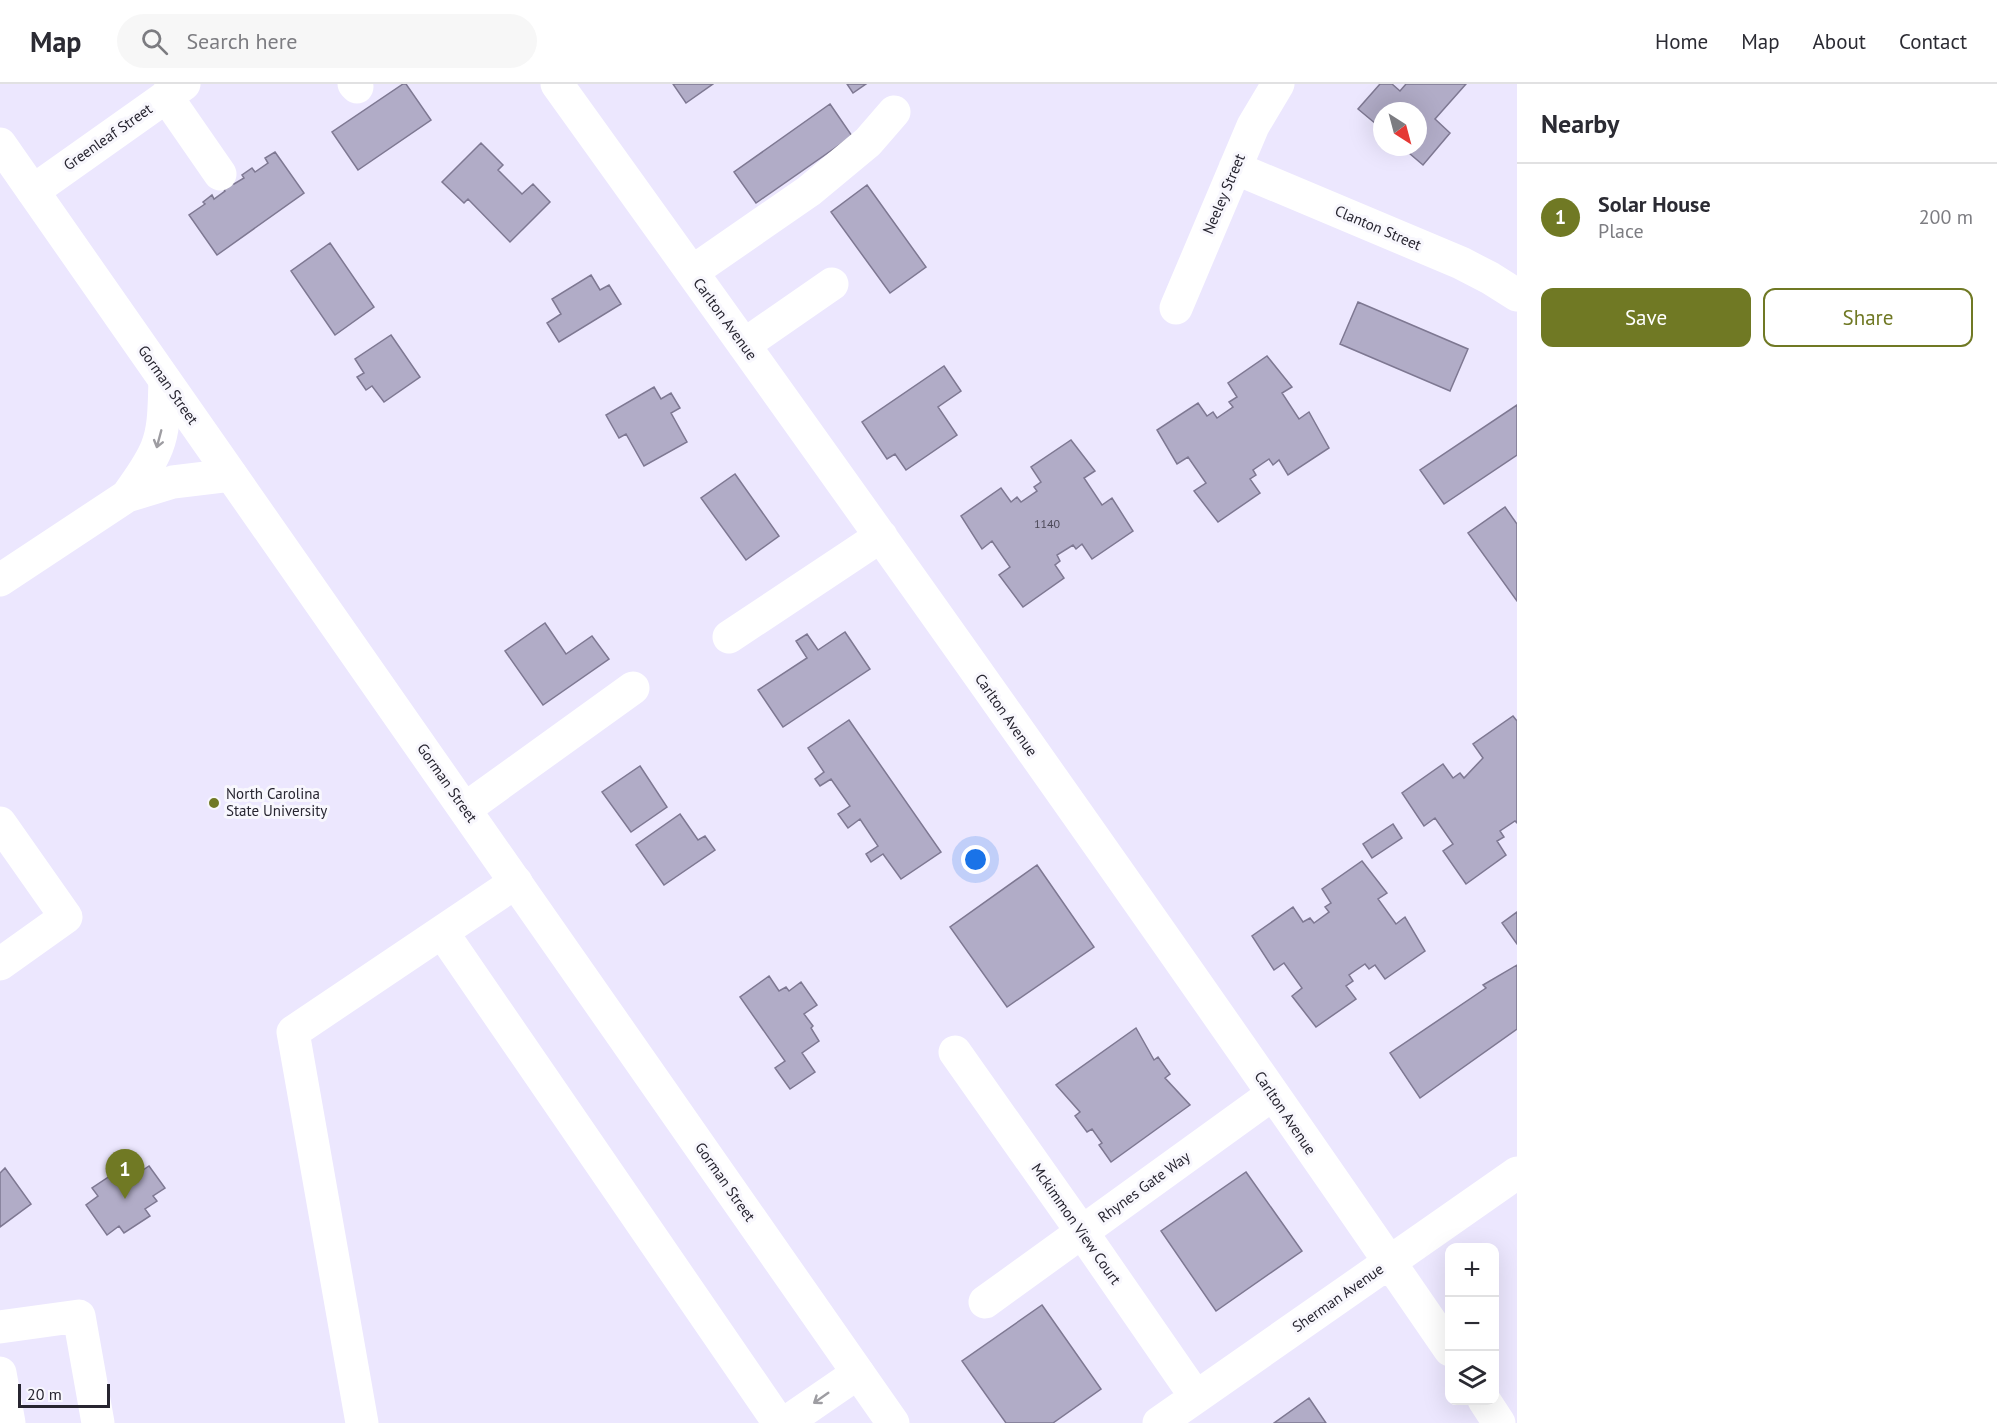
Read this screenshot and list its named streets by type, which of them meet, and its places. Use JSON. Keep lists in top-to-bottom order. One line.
{"streets":{"street":["Greenleaf Street","Neeley Street","Clanton Street","Carlton Avenue","Gorman Street","Rhynes Gate Way","Mckimmon View Court","Sherman Avenue"]},"crossings":[["Greenleaf Street","Gorman Street"],["Neeley Street","Clanton Street"],["Carlton Avenue","Rhynes Gate Way"],["Carlton Avenue","Sherman Avenue"],["Rhynes Gate Way","Mckimmon View Court"],["Mckimmon View Court","Sherman Avenue"]],"places":["North Carolina State University"],"house_numbers":["1140"],"scale_bar":"20 m","north":"bottom right","page":{"header":"Map","search":"Search here","nav":["Home","Map","About","Contact"],"heading":"Nearby","list":[{"mark":"1","name":"Solar House","note":"Place","value":"200 m"}],"buttons":["Save","Share"],"pins":"1","map_buttons":["+","−"],"scale":"20 m"}}
